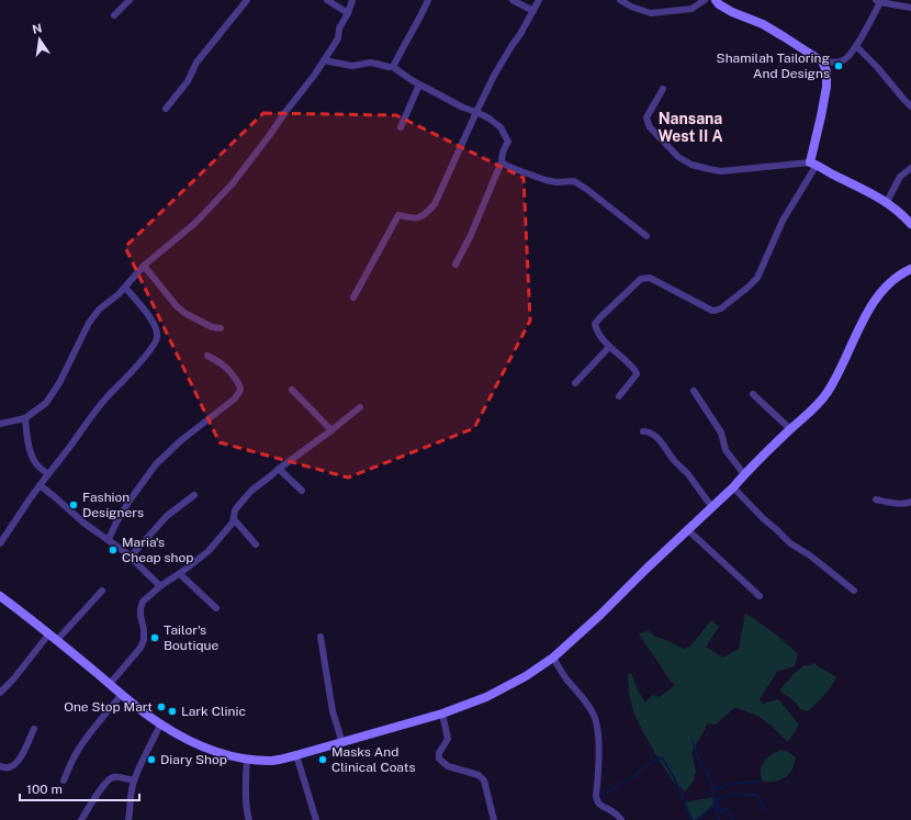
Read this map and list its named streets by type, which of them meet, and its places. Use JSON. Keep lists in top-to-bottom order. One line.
{"districts":["Nansana West II A"],"places":["Shamilah Tailoring And Designs","Fashion Designers","Maria's Cheap shop","Tailor's Boutique","One Stop Mart","Lark Clinic","Diary Shop","Masks And Clinical Coats"],"scale_bar":"100 m","north":"top"}
